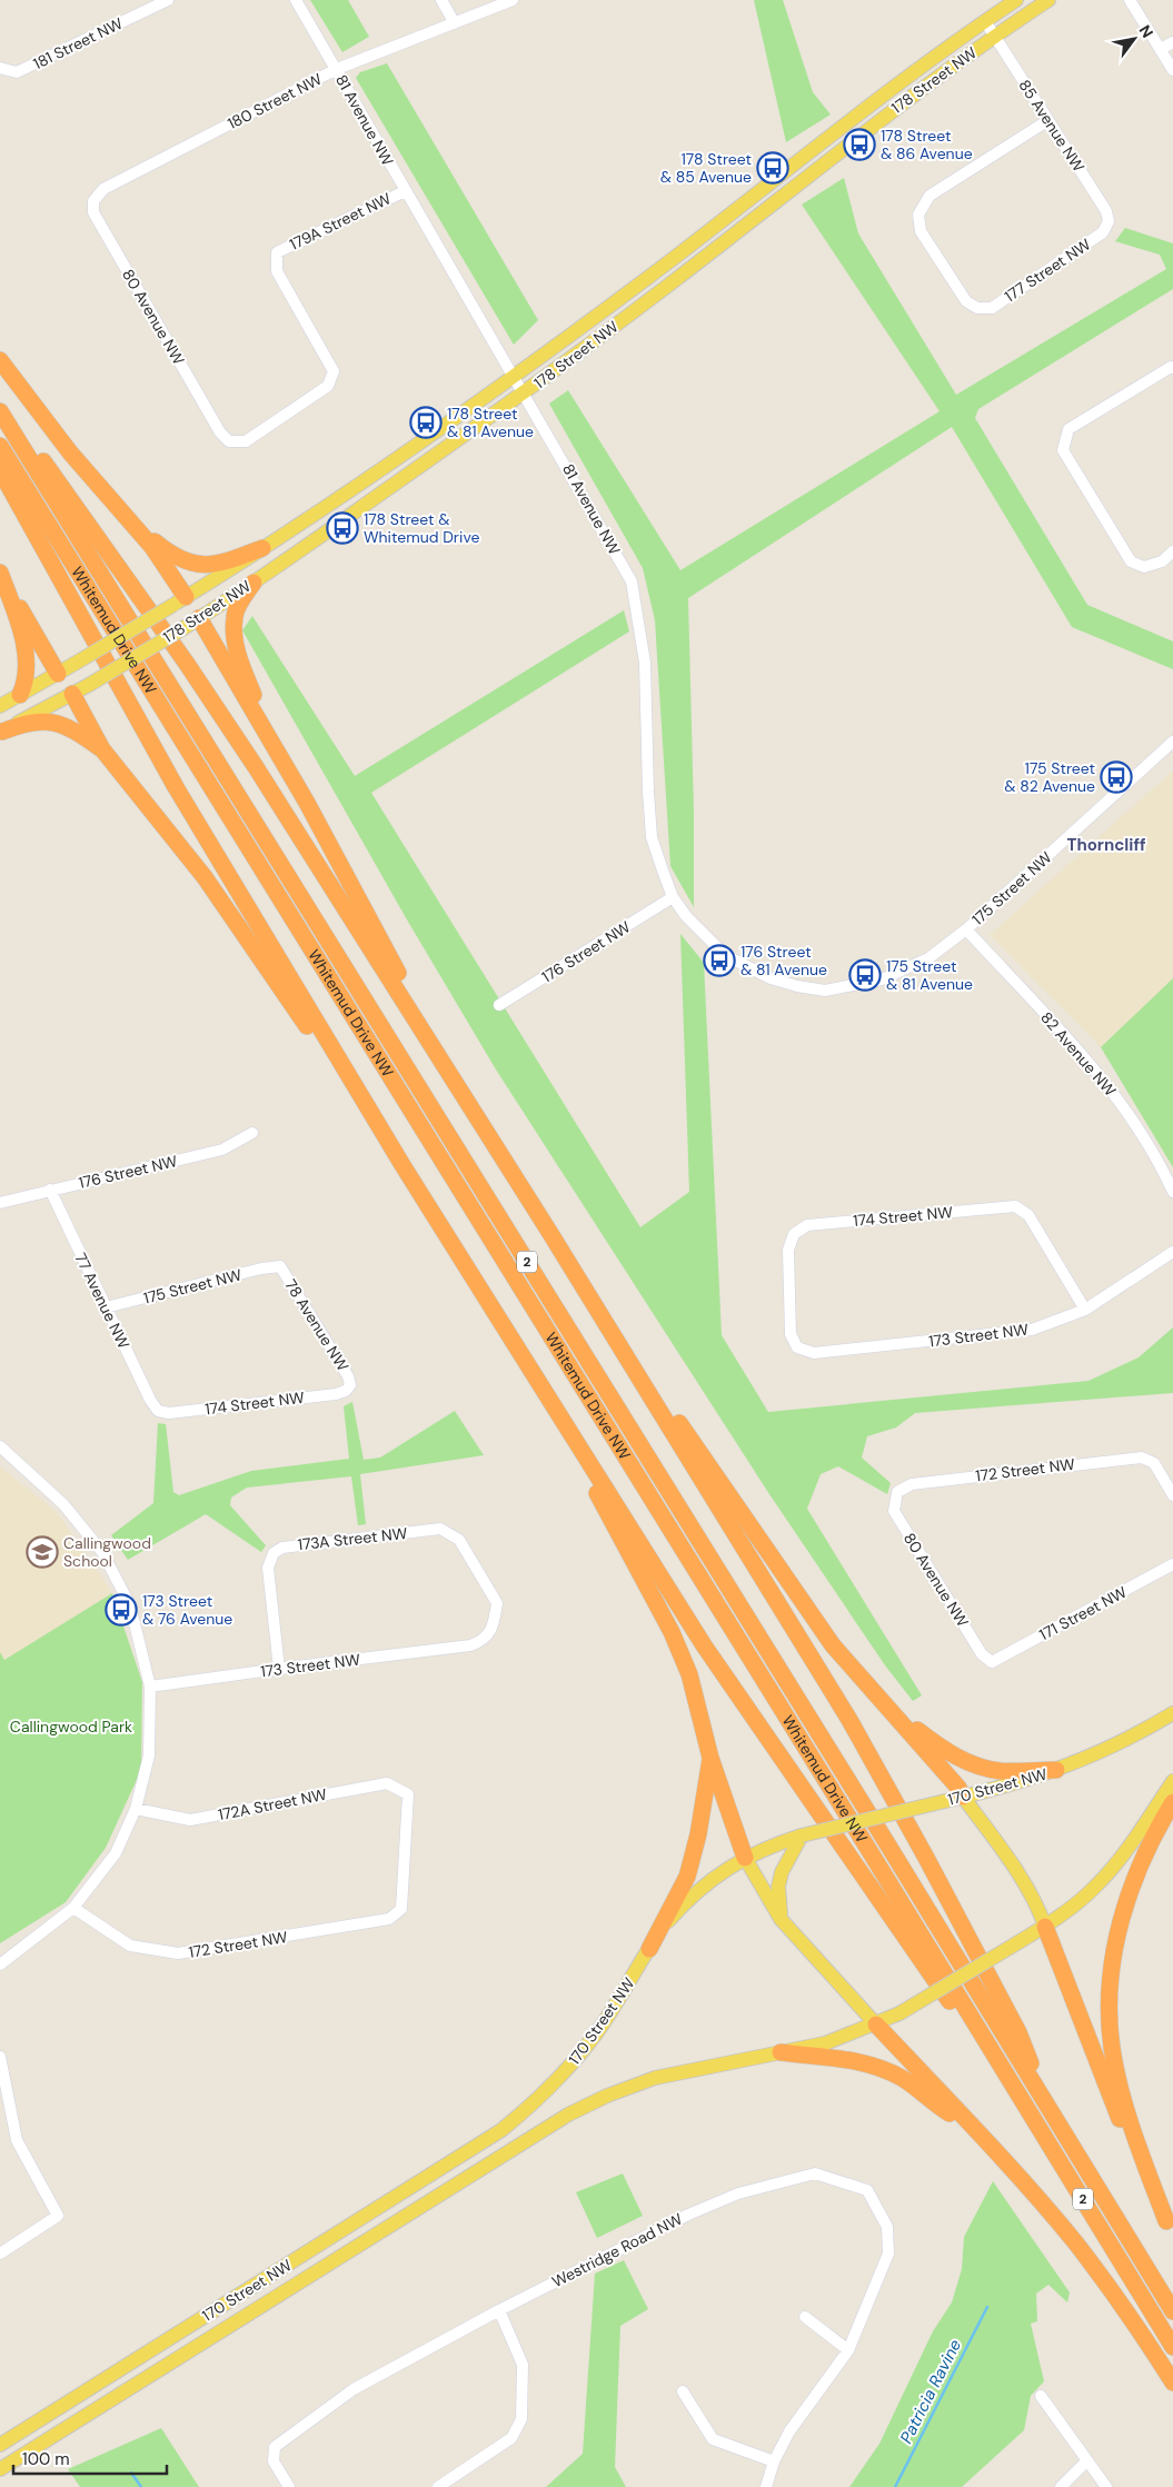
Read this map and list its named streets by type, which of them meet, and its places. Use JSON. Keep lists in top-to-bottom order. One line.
{"streets":{"highway":["Whitemud Drive NW","2"],"main road":["178 Street NW","170 Street NW"],"street":["181 Street NW","180 Street NW","81 Avenue NW","85 Avenue NW","179A Street NW","177 Street NW","80 Avenue NW","175 Street NW","176 Street NW","82 Avenue NW","174 Street NW","77 Avenue NW","78 Avenue NW","173 Street NW","172 Street NW","173A Street NW","171 Street NW","172A Street NW","Westridge Road NW"]},"crossings":[["178 Street NW","81 Avenue NW"],["178 Street NW","85 Avenue NW"],["180 Street NW","81 Avenue NW"],["180 Street NW","80 Avenue NW"],["81 Avenue NW","179A Street NW"],["81 Avenue NW","175 Street NW"],["81 Avenue NW","176 Street NW"],["85 Avenue NW","177 Street NW"],["179A Street NW","80 Avenue NW"],["80 Avenue NW","172 Street NW"],["80 Avenue NW","171 Street NW"],["175 Street NW","82 Avenue NW"],["175 Street NW","77 Avenue NW"],["175 Street NW","78 Avenue NW"],["176 Street NW","77 Avenue NW"],["174 Street NW","77 Avenue NW"],["174 Street NW","78 Avenue NW"],["174 Street NW","173 Street NW"],["173 Street NW","173A Street NW"],["172 Street NW","172A Street NW"]],"districts":["Thorncliff"],"water":["Patricia Ravine"],"parks":["Callingwood Park"],"places":{"bus stop":["178 Street & 86 Avenue","178 Street & 85 Avenue","178 Street & 81 Avenue","178 Street & Whitemud Drive","175 Street & 82 Avenue","176 Street & 81 Avenue","175 Street & 81 Avenue","173 Street & 76 Avenue"],"school or university":["Callingwood School"]},"scale_bar":"100 m","north":"top right"}
